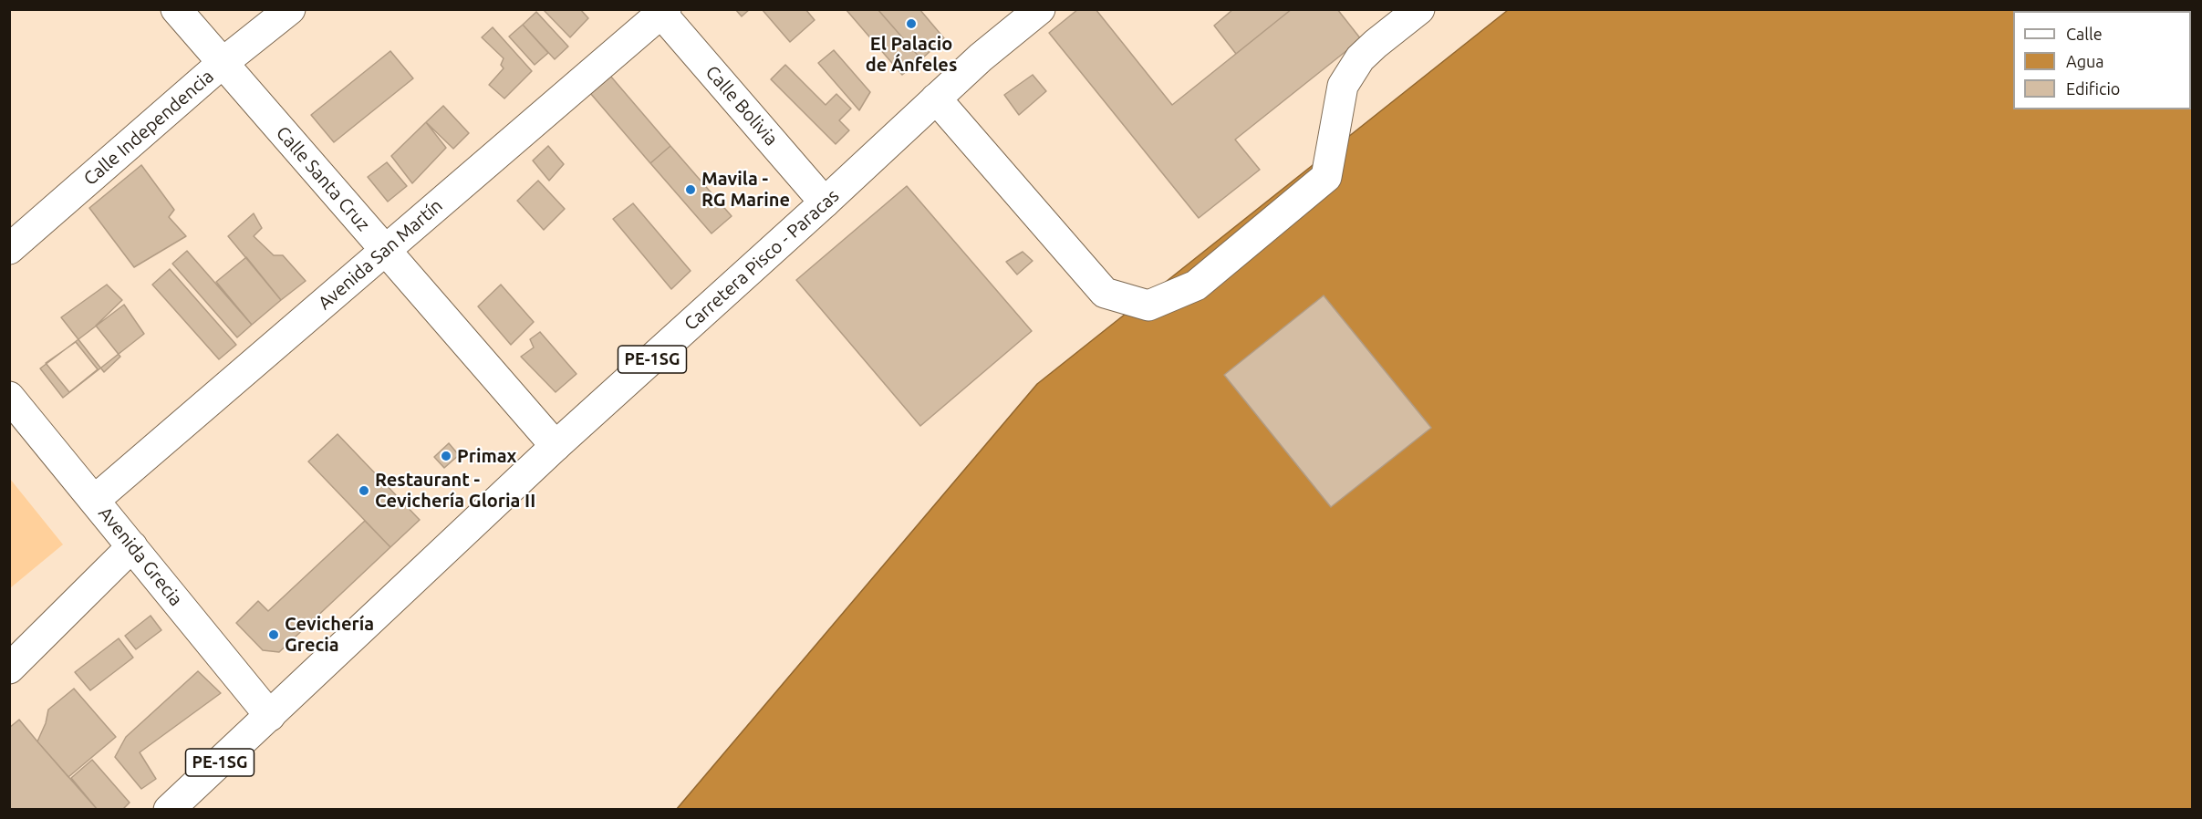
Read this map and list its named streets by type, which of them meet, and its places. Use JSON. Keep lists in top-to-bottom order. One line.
{"streets":{"street":["Calle Bolivia","Calle Independencia","Calle Santa Cruz","Avenida San Martín","Carretera Pisco - Paracas","PE-1SG","Avenida Grecia"]},"crossings":[["Calle Bolivia","Avenida San Martín"],["Calle Bolivia","Carretera Pisco - Paracas"],["Calle Independencia","Calle Santa Cruz"],["Calle Santa Cruz","Avenida San Martín"],["Calle Santa Cruz","Carretera Pisco - Paracas"],["Avenida San Martín","Avenida Grecia"],["Carretera Pisco - Paracas","PE-1SG"],["Carretera Pisco - Paracas","Avenida Grecia"],["PE-1SG","Avenida Grecia"]],"places":["El Palacio de Ánfeles","Mavila - RG Marine","Primax","Restaurant - Cevichería Gloria II","Cevichería Grecia"],"legend":["Calle","Agua","Edificio"]}
